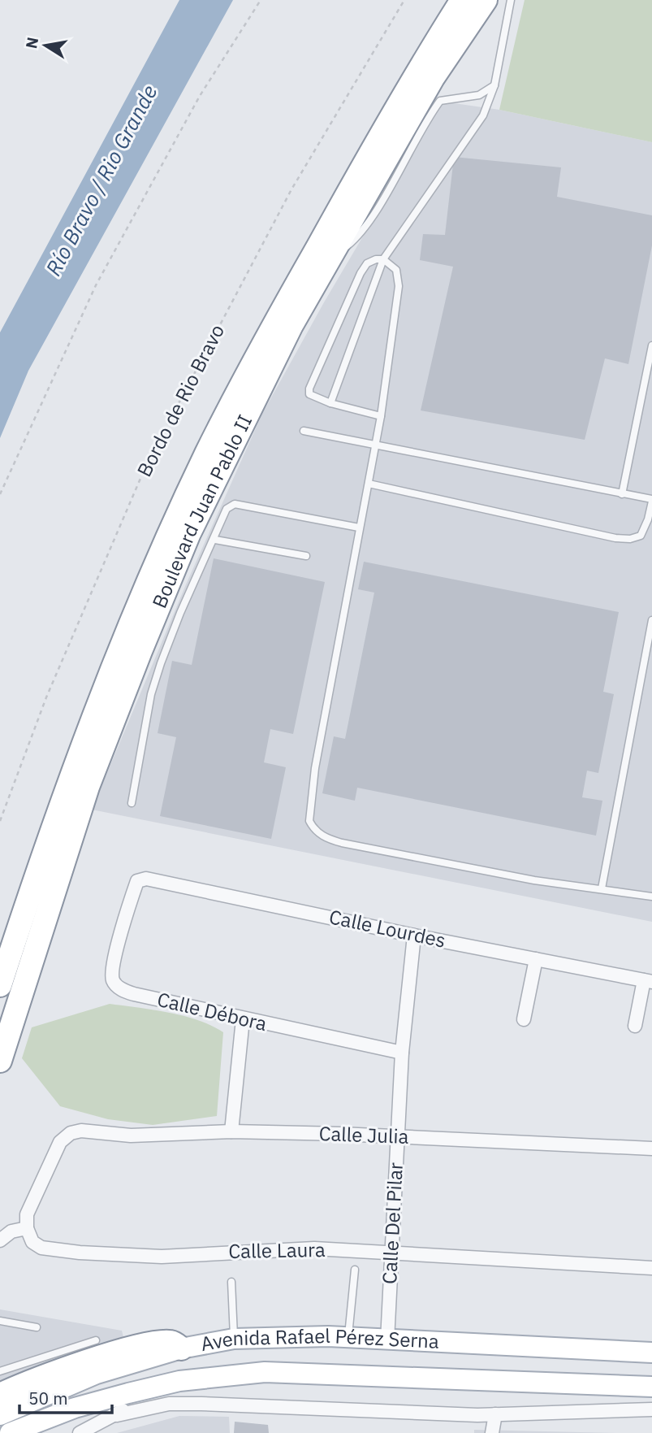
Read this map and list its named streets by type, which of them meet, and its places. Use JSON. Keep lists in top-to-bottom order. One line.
{"streets":{"highway":["Boulevard Juan Pablo II"],"main road":["Avenida Rafael Pérez Serna"],"street":["Calle Lourdes","Calle Débora","Calle Julia","Calle Del Pilar","Calle Laura"],"path":["Bordo de Rio Bravo"]},"crossings":[["Calle Lourdes","Calle Débora"],["Calle Lourdes","Calle Del Pilar"],["Calle Débora","Calle Del Pilar"],["Calle Julia","Calle Del Pilar"],["Calle Julia","Calle Laura"],["Calle Del Pilar","Calle Laura"],["Calle Del Pilar","Avenida Rafael Pérez Serna"]],"water":["Río Bravo / Rio Grande"],"scale_bar":"50 m","north":"left"}
